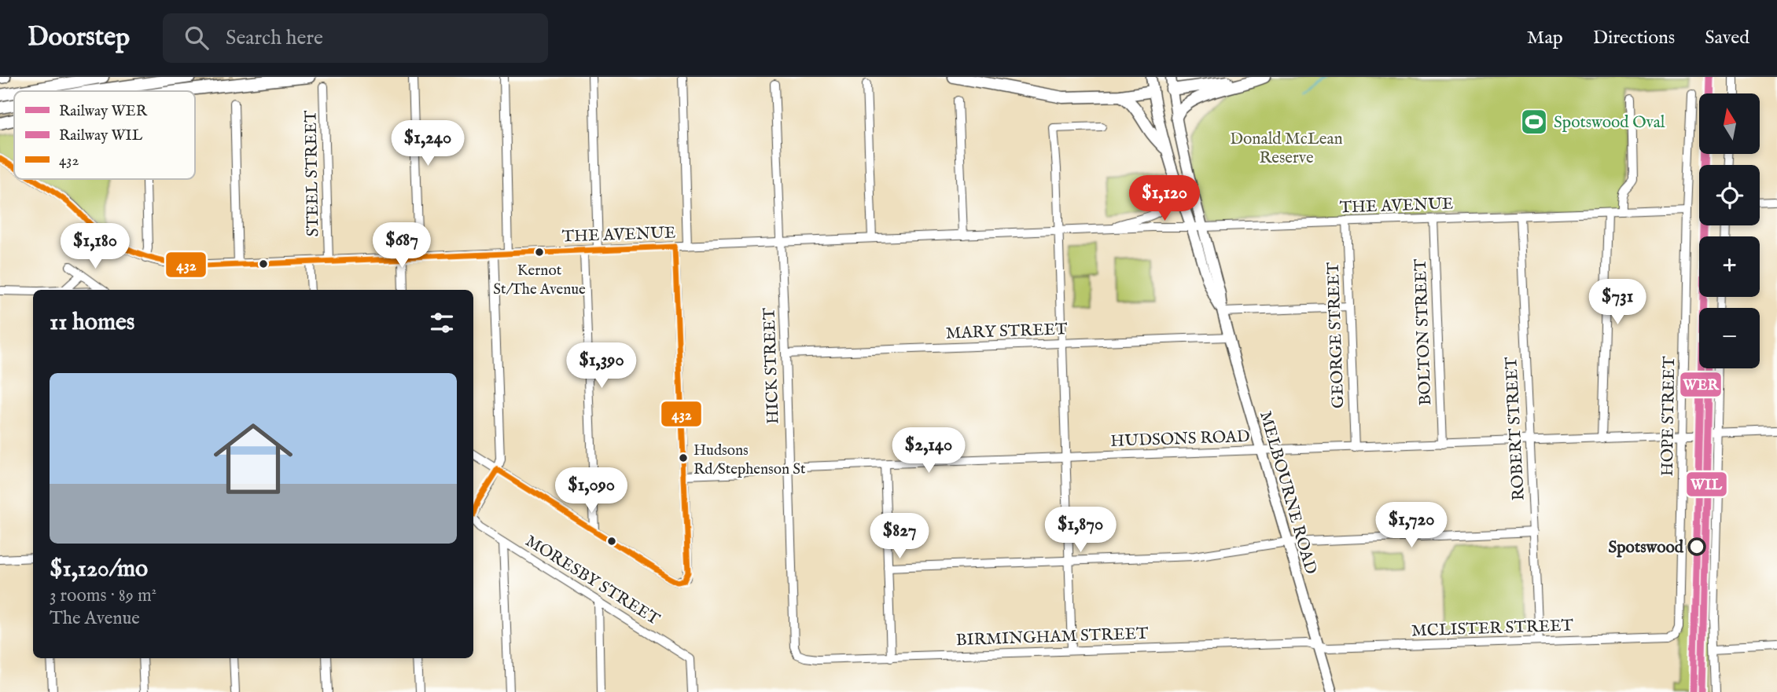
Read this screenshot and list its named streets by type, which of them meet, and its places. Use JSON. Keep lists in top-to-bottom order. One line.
{"streets":{"main road":["MELBOURNE ROAD"],"street":["STEEL STREET","THE AVENUE","MARY STREET","BOLTON STREET","GEORGE STREET","HICK STREET","HOPE STREET","ROBERT STREET","HUDSONS ROAD","MORESBY STREET","MCLISTER STREET","BIRMINGHAM STREET"]},"crossings":[["STEEL STREET","THE AVENUE"],["THE AVENUE","BOLTON STREET"],["THE AVENUE","GEORGE STREET"],["THE AVENUE","HICK STREET"],["THE AVENUE","HOPE STREET"],["THE AVENUE","ROBERT STREET"],["THE AVENUE","MELBOURNE ROAD"],["MARY STREET","HICK STREET"],["MARY STREET","MELBOURNE ROAD"],["BOLTON STREET","HUDSONS ROAD"],["GEORGE STREET","HUDSONS ROAD"],["HICK STREET","HUDSONS ROAD"],["HICK STREET","BIRMINGHAM STREET"],["HOPE STREET","HUDSONS ROAD"],["HOPE STREET","MCLISTER STREET"],["ROBERT STREET","HUDSONS ROAD"],["ROBERT STREET","MCLISTER STREET"],["HUDSONS ROAD","MELBOURNE ROAD"],["MELBOURNE ROAD","MCLISTER STREET"],["MELBOURNE ROAD","BIRMINGHAM STREET"],["MCLISTER STREET","BIRMINGHAM STREET"]],"parks":["Donald McLean Reserve"],"places":{"sports":["Spotswood Oval"],"other":["Kernot St/The Avenue","Hudsons Rd/Stephenson St","Spotswood"]},"lines":["rail line WER","transit line 432","rail line WIL"],"legend":["Railway WER","Railway WIL","432"],"north":"top","page":{"header":"Doorstep","search":"Search here","nav":["Map","Directions","Saved"],"map_buttons":["+","−"],"price":["$1,240","$1,120","$687","$1,180","$731","$1,390","$2,140","$1,090","$1,720","$1,870","$827"],"heading":"11 homes","list":[{"name":"$1,120/mo","note":"3 rooms · 89 m² · The Avenue"}]}}
